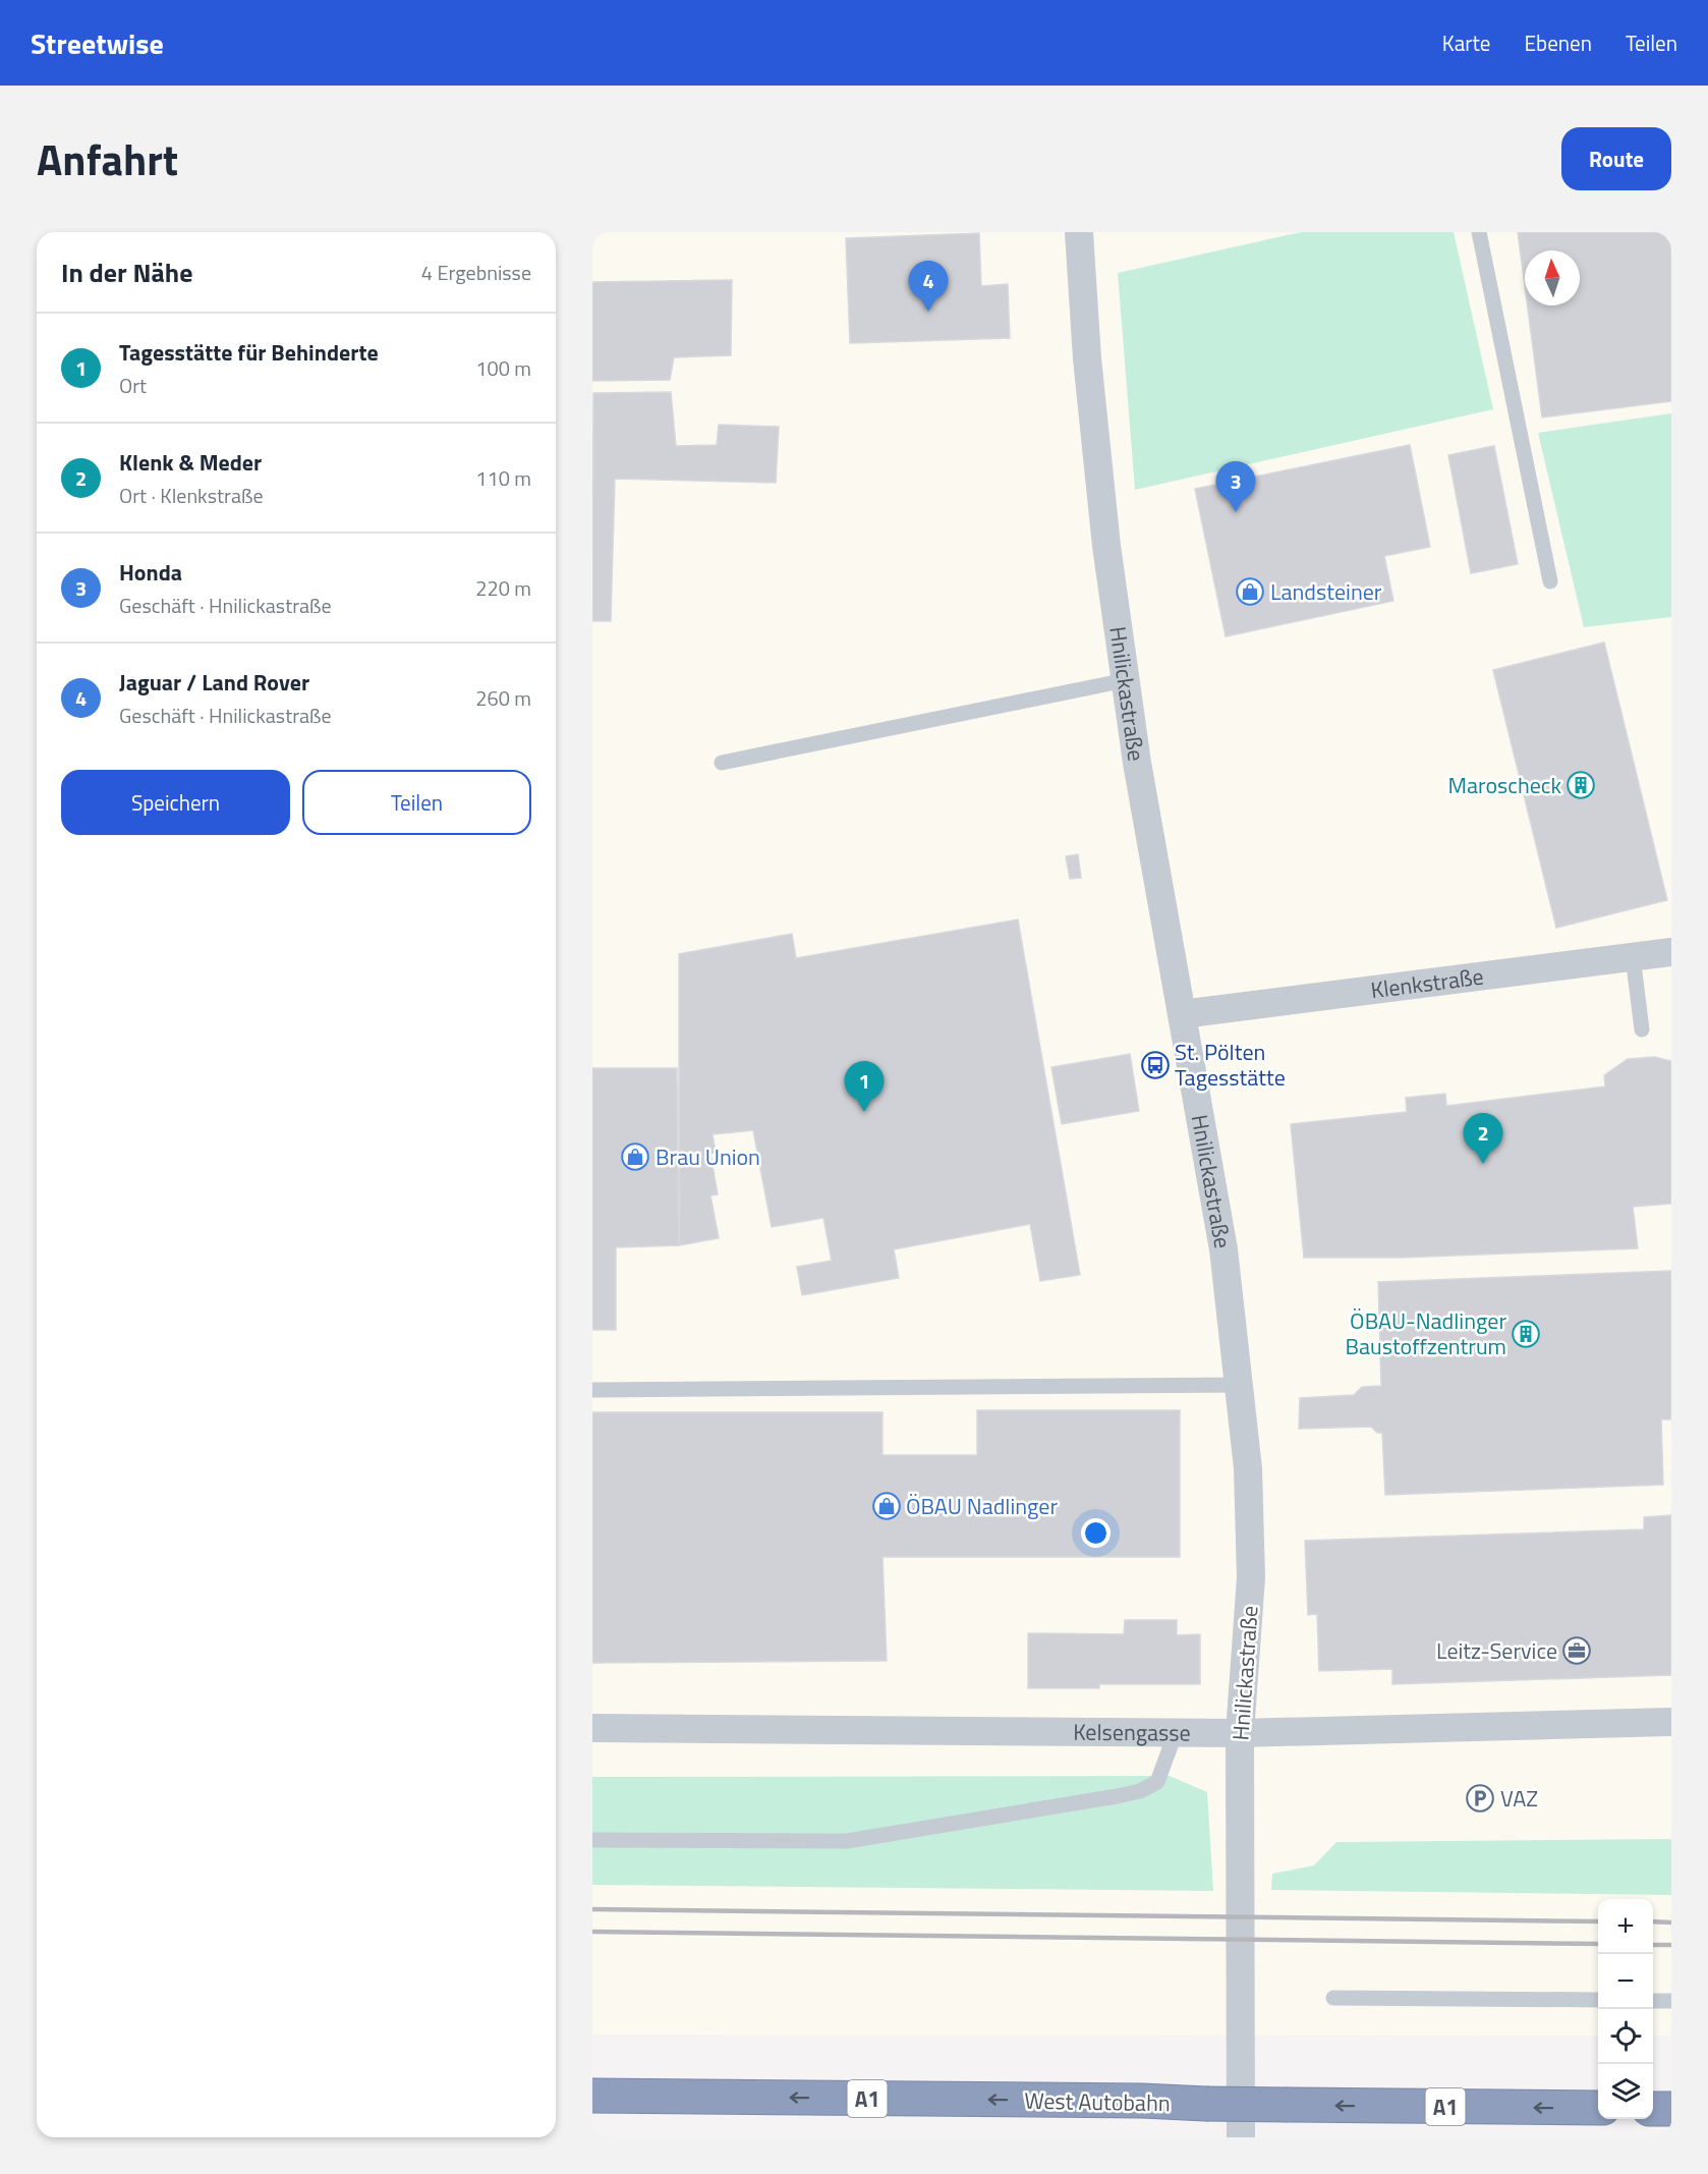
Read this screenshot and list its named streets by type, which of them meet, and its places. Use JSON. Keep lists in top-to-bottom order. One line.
{"streets":{"highway":["A1","West Autobahn"],"street":["Hnilickastraße","Klenkstraße","Kelsengasse"]},"crossings":[["Hnilickastraße","Klenkstraße"],["Hnilickastraße","Kelsengasse"]],"one_way":["West Autobahn"],"places":{"shop":["Landsteiner","Brau Union","ÖBAU Nadlinger"],"building":["Maroscheck","ÖBAU-Nadlinger Baustoffzentrum"],"bus stop":["St. Pölten Tagesstätte"],"office":["Leitz-Service"],"parking":["VAZ"]},"north":"top","page":{"header":"Streetwise","nav":["Karte","Ebenen","Teilen"],"title":"Anfahrt","buttons":["Route",["Speichern","Teilen"]],"heading":["In der Nähe","4 Ergebnisse"],"pins":["4","3","1","2"],"list":[{"mark":"1","name":"Tagesstätte für Behinderte","note":"Ort","value":"100 m"},{"mark":"2","name":"Klenk & Meder","note":"Ort · Klenkstraße","value":"110 m"},{"mark":"3","name":"Honda","note":"Geschäft · Hnilickastraße","value":"220 m"},{"mark":"4","name":"Jaguar / Land Rover","note":"Geschäft · Hnilickastraße","value":"260 m"}],"map_buttons":["+","−"]}}
